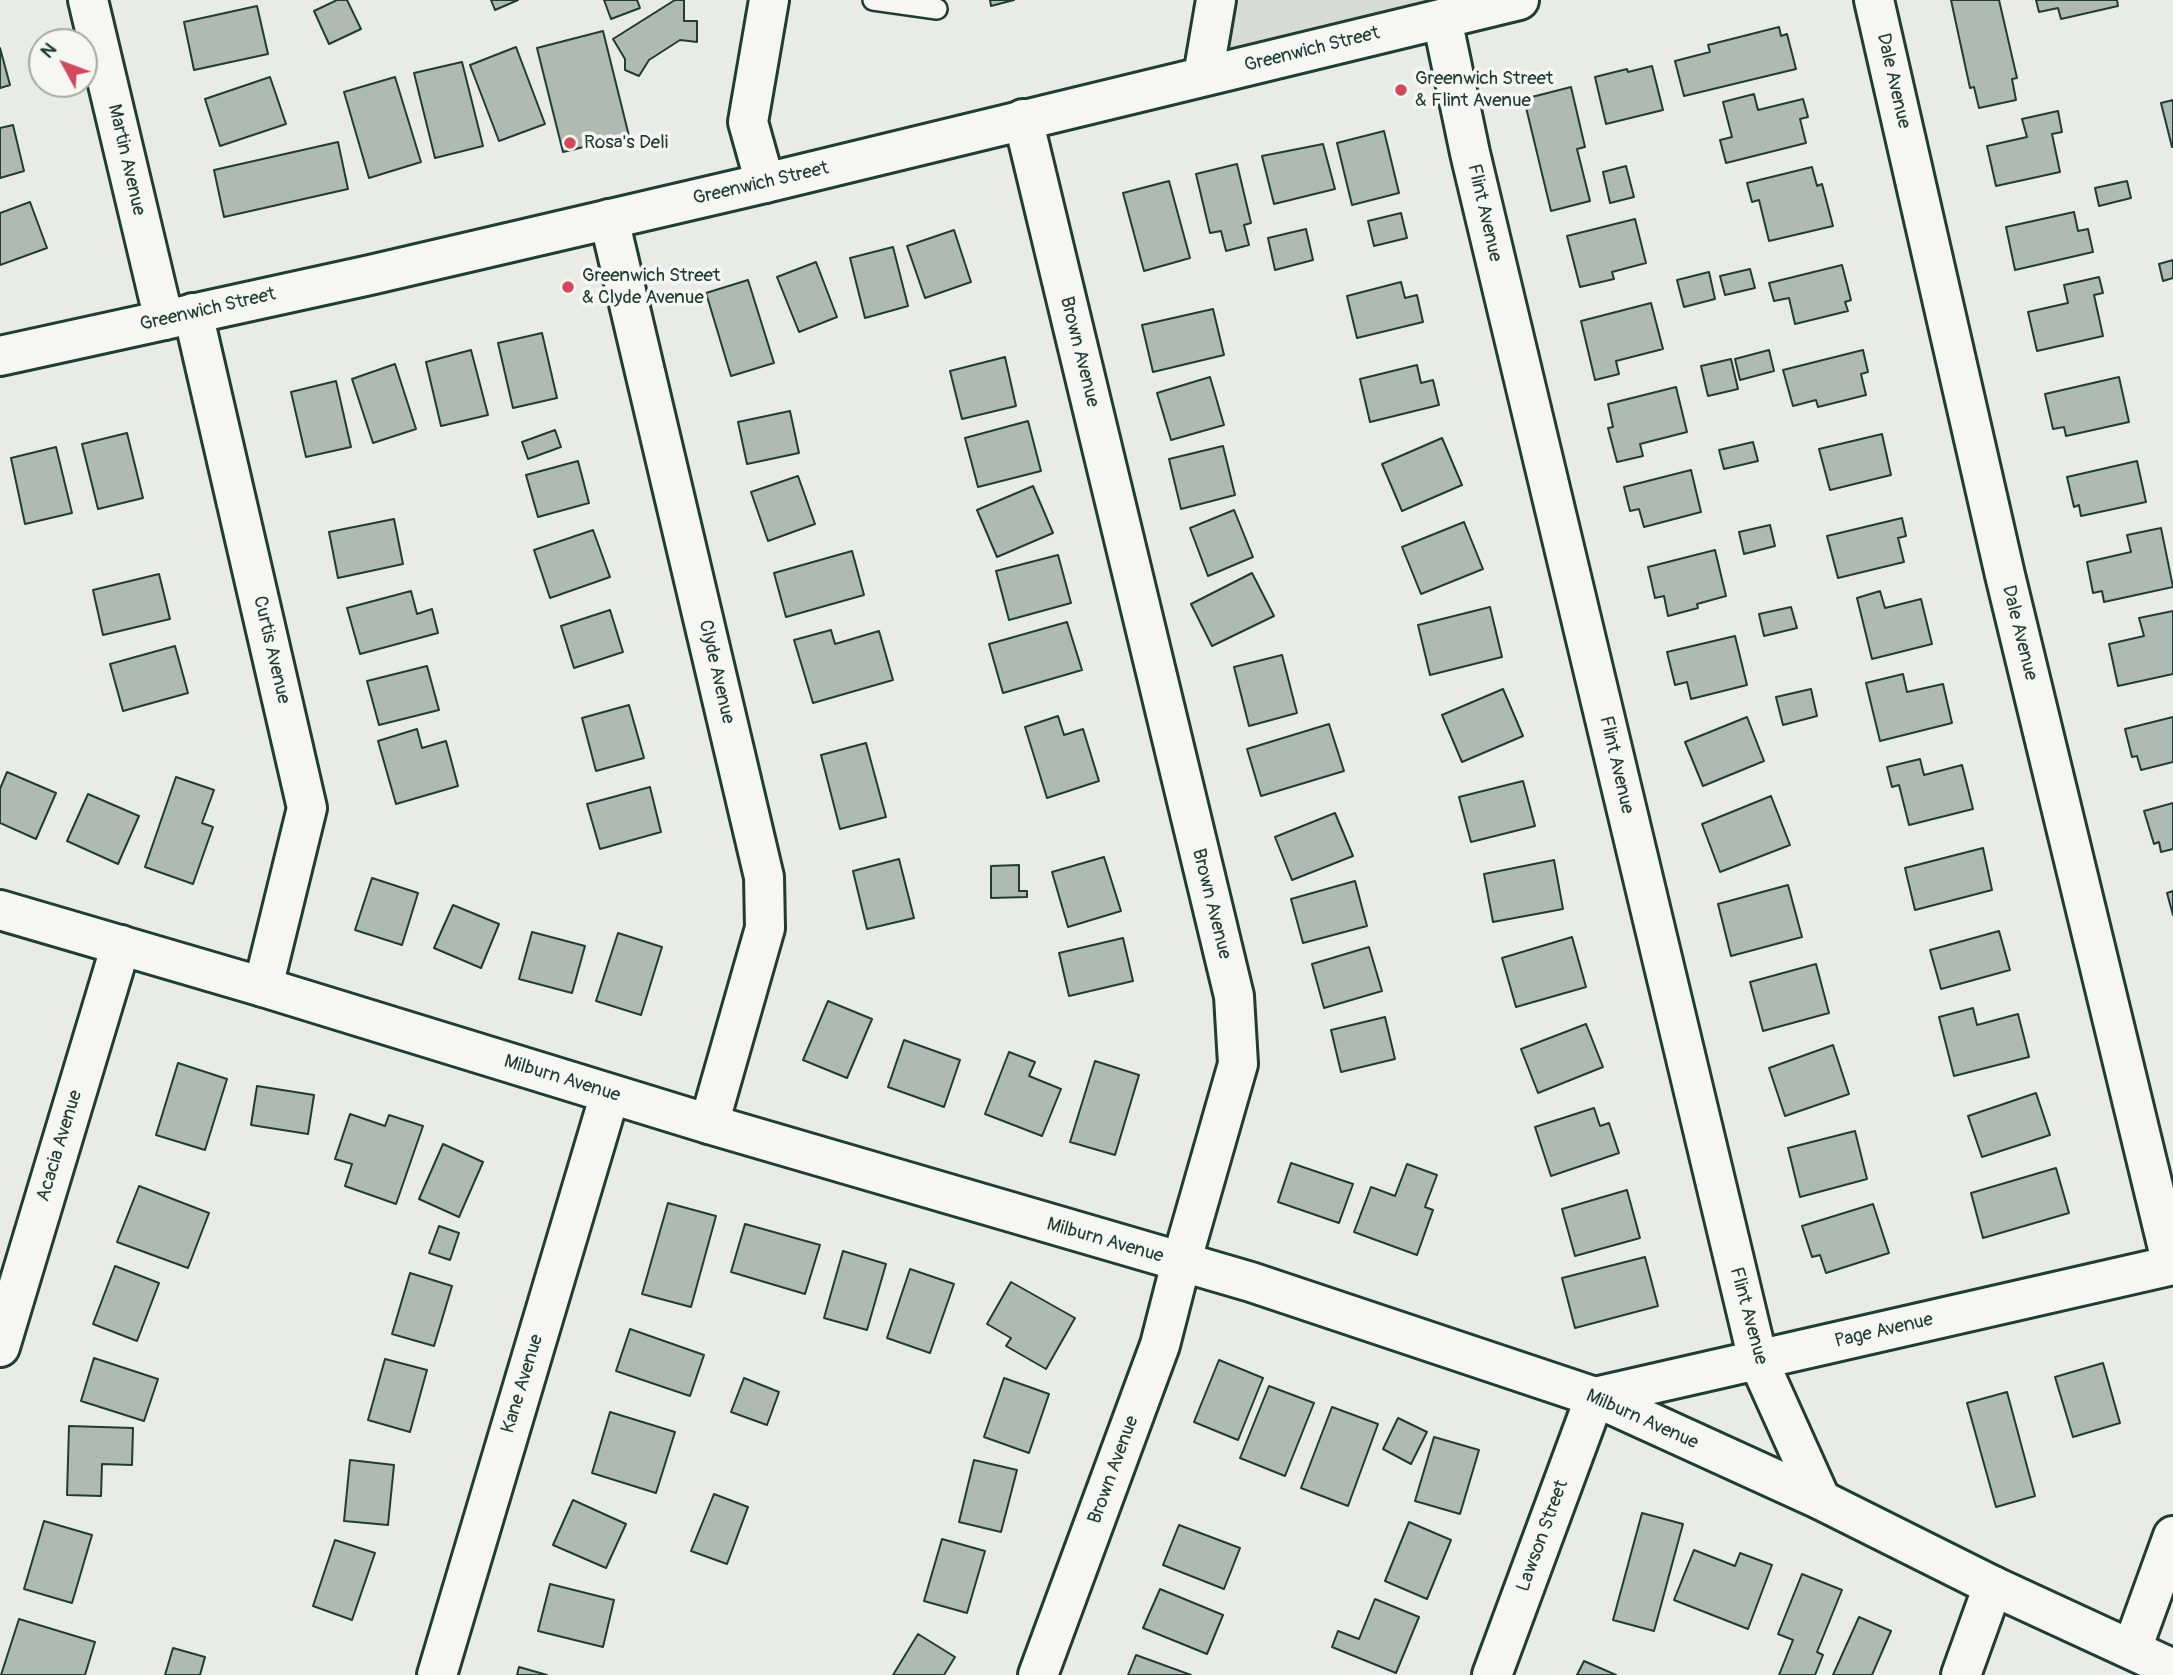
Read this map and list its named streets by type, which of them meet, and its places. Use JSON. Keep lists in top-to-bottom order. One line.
{"streets":{"street":["Greenwich Street","Dale Avenue","Martin Avenue","Flint Avenue","Brown Avenue","Curtis Avenue","Clyde Avenue","Milburn Avenue","Acacia Avenue","Page Avenue","Kane Avenue","Lawson Street"]},"crossings":[["Greenwich Street","Martin Avenue"],["Greenwich Street","Flint Avenue"],["Greenwich Street","Brown Avenue"],["Greenwich Street","Curtis Avenue"],["Greenwich Street","Clyde Avenue"],["Dale Avenue","Page Avenue"],["Martin Avenue","Curtis Avenue"],["Flint Avenue","Milburn Avenue"],["Flint Avenue","Page Avenue"],["Brown Avenue","Milburn Avenue"],["Curtis Avenue","Milburn Avenue"],["Clyde Avenue","Milburn Avenue"],["Milburn Avenue","Acacia Avenue"],["Milburn Avenue","Page Avenue"],["Milburn Avenue","Kane Avenue"],["Milburn Avenue","Lawson Street"],["Page Avenue","Lawson Street"]],"places":["Greenwich Street & Flint Avenue","Rosa's Deli","Greenwich Street & Clyde Avenue"],"north":"top left"}
